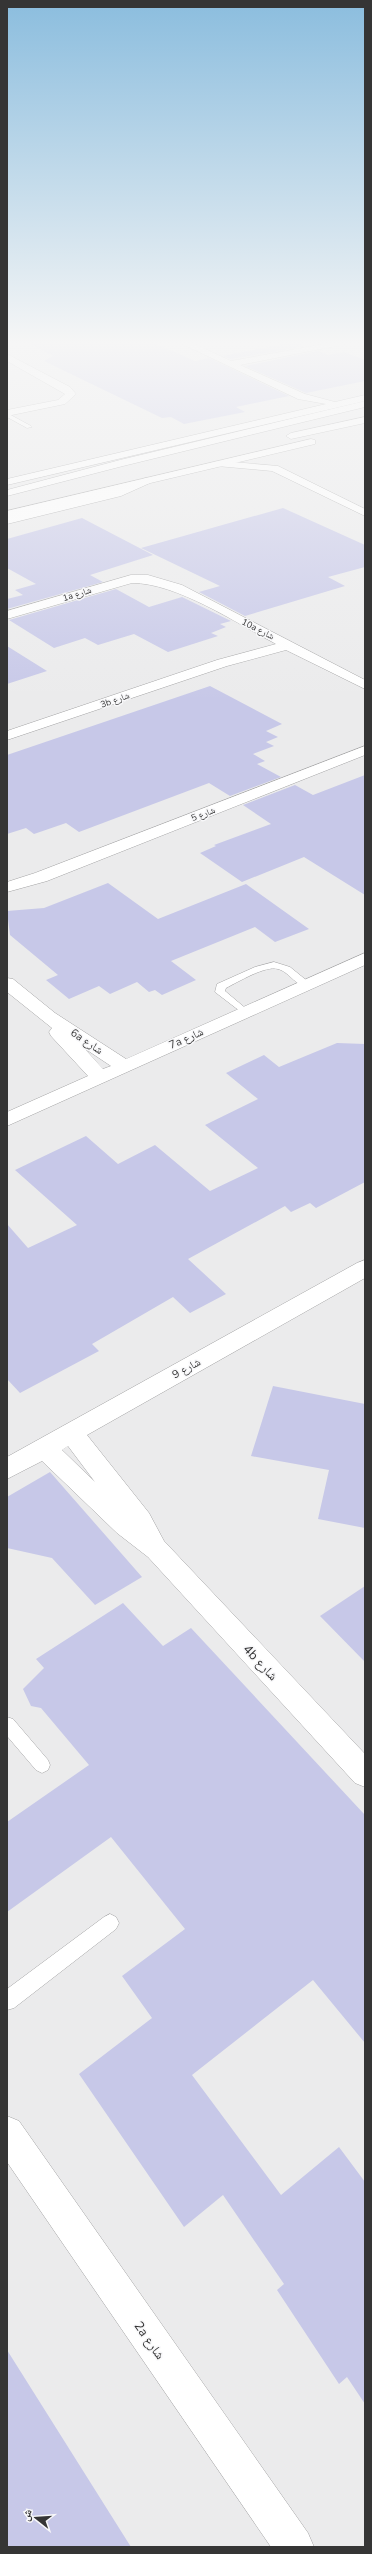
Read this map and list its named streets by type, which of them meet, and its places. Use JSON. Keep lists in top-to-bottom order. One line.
{"streets":{"street":["1a شارع","10a شارع","3b شارع","شارع 5","7a شارع","6a شارع","شارع 9","4b شارع","2a شارع"]},"crossings":[["1a شارع","10a شارع"],["10a شارع","3b شارع"],["7a شارع","6a شارع"],["شارع 9","4b شارع"]],"north":"left"}
